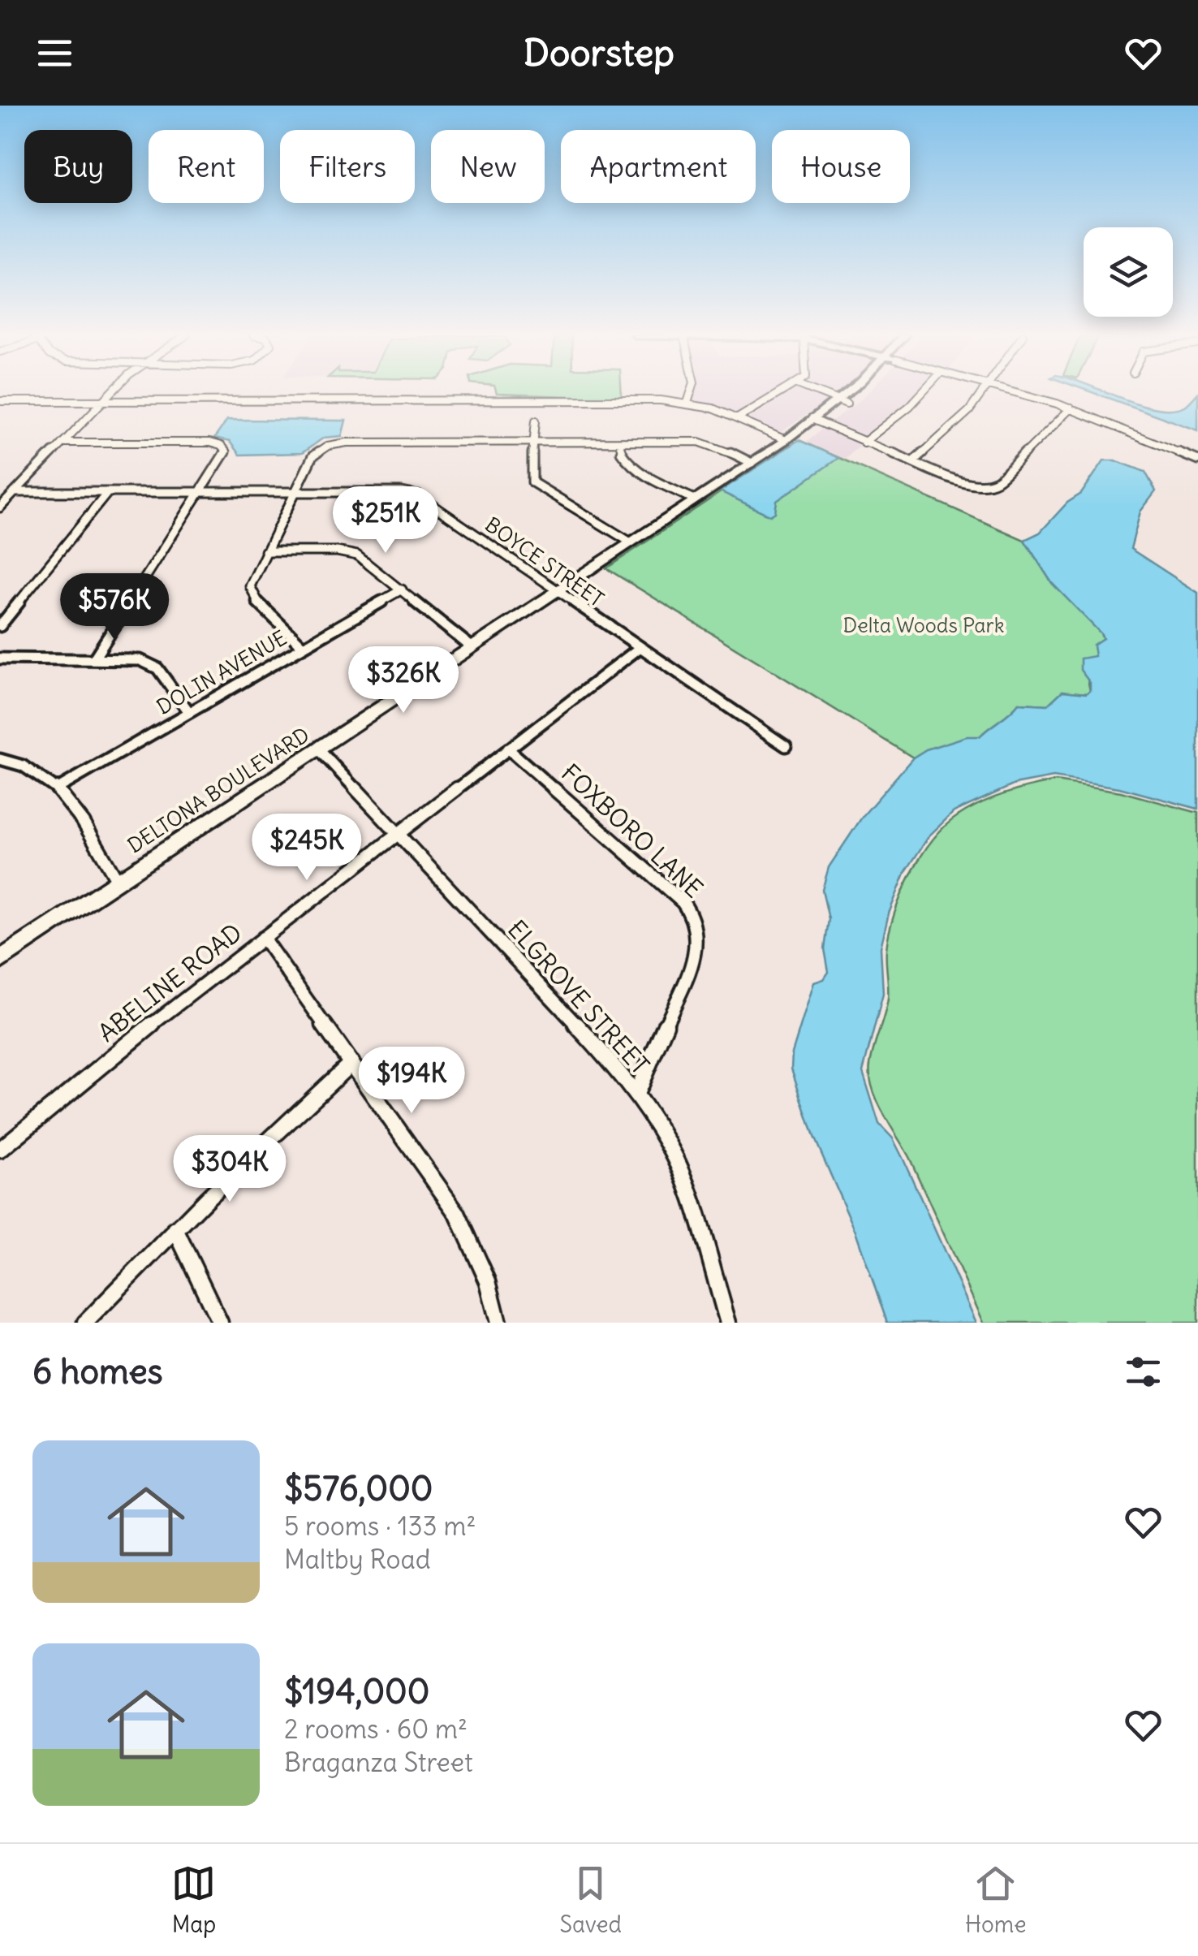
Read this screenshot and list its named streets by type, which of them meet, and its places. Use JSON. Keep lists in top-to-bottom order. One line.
{"streets":{"main road":["DELTONA BOULEVARD"],"street":["BOYCE STREET","DOLIN AVENUE","FOXBORO LANE","ABELINE ROAD","ELGROVE STREET"]},"crossings":[["BOYCE STREET","DELTONA BOULEVARD"],["BOYCE STREET","ABELINE ROAD"],["DELTONA BOULEVARD","ELGROVE STREET"],["FOXBORO LANE","ABELINE ROAD"],["FOXBORO LANE","ELGROVE STREET"],["ABELINE ROAD","ELGROVE STREET"]],"parks":["Delta Woods Park"],"page":{"header":"Doorstep","chip":["Buy","Rent","Filters","New","Apartment","House"],"price":["$251K","$576K","$326K","$245K","$194K","$304K"],"heading":"6 homes","list":[{"name":"$576,000","note":"5 rooms · 133 m² · Maltby Road"},{"name":"$194,000","note":"2 rooms · 60 m² · Braganza Street"}],"tabs":["Map","Saved","Home"]}}
